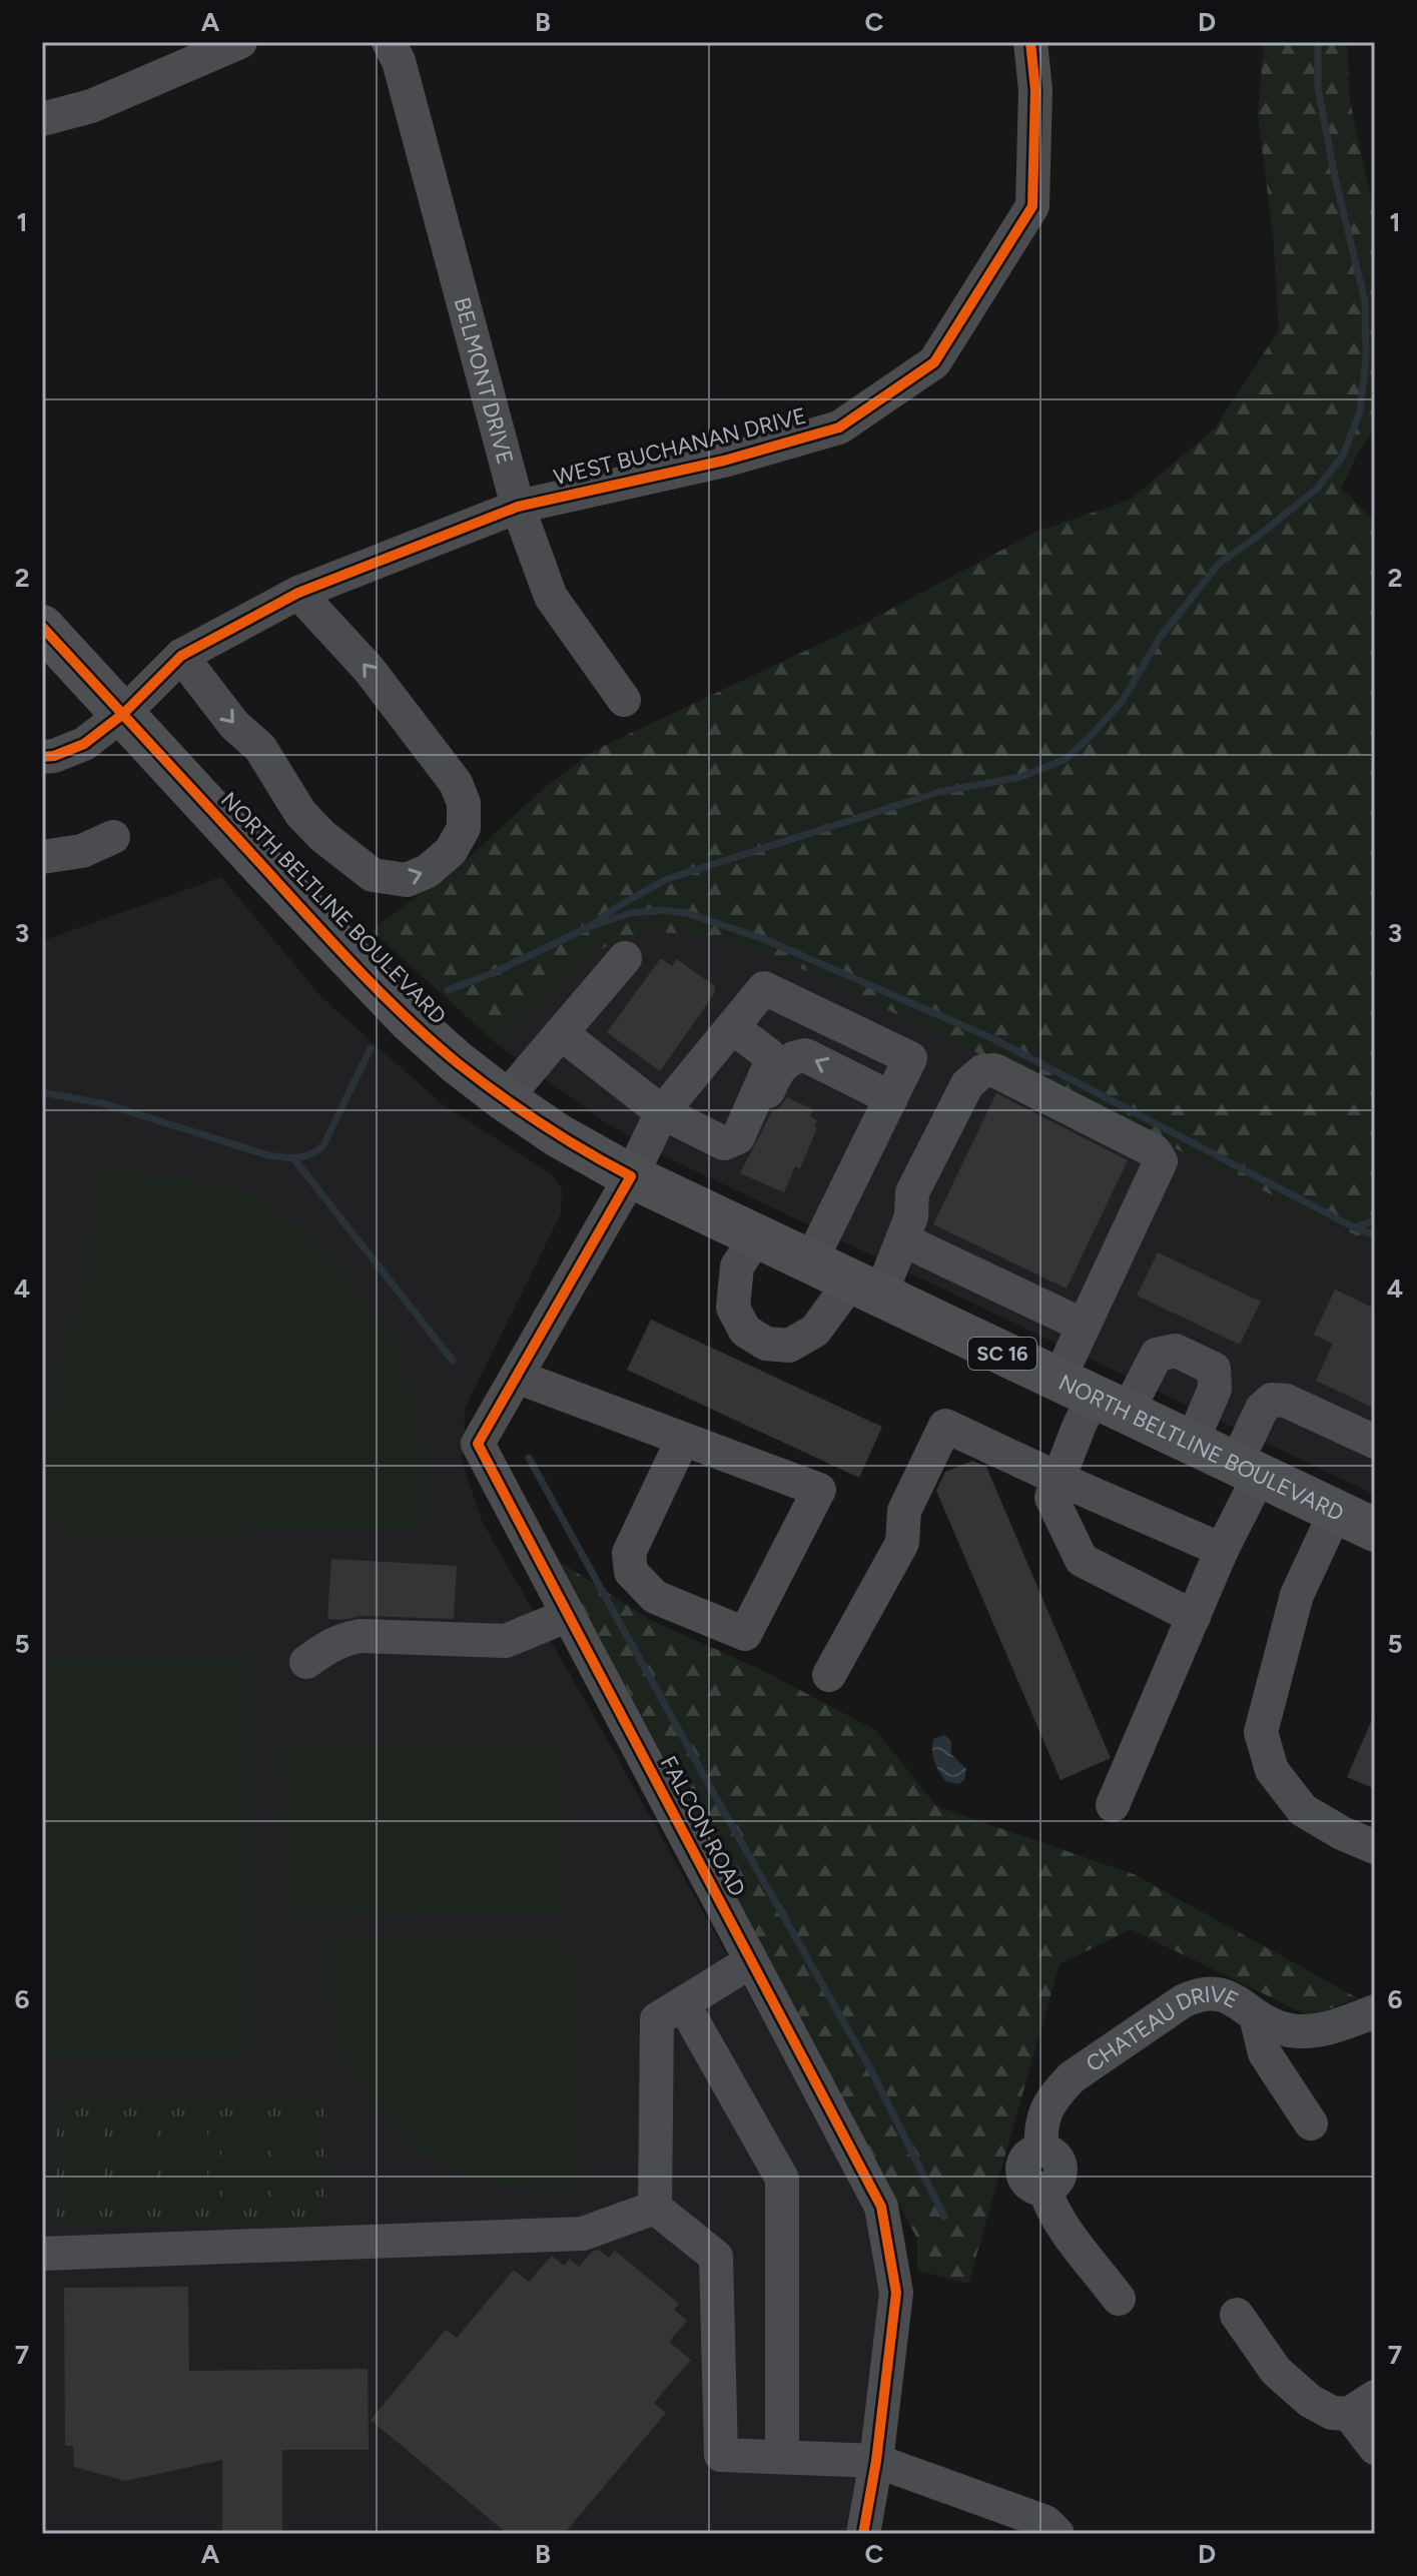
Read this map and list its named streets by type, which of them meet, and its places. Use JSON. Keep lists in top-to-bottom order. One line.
{"streets":{"main road":["NORTH BELTLINE BOULEVARD","SC 16"],"street":["BELMONT DRIVE","WEST BUCHANAN DRIVE","FALCON ROAD","CHATEAU DRIVE"]},"crossings":[["BELMONT DRIVE","WEST BUCHANAN DRIVE"],["WEST BUCHANAN DRIVE","NORTH BELTLINE BOULEVARD"],["NORTH BELTLINE BOULEVARD","FALCON ROAD"]],"grid":{"columns":["A","B","C","D"],"rows":["1","2","3","4","5","6","7"]}}
